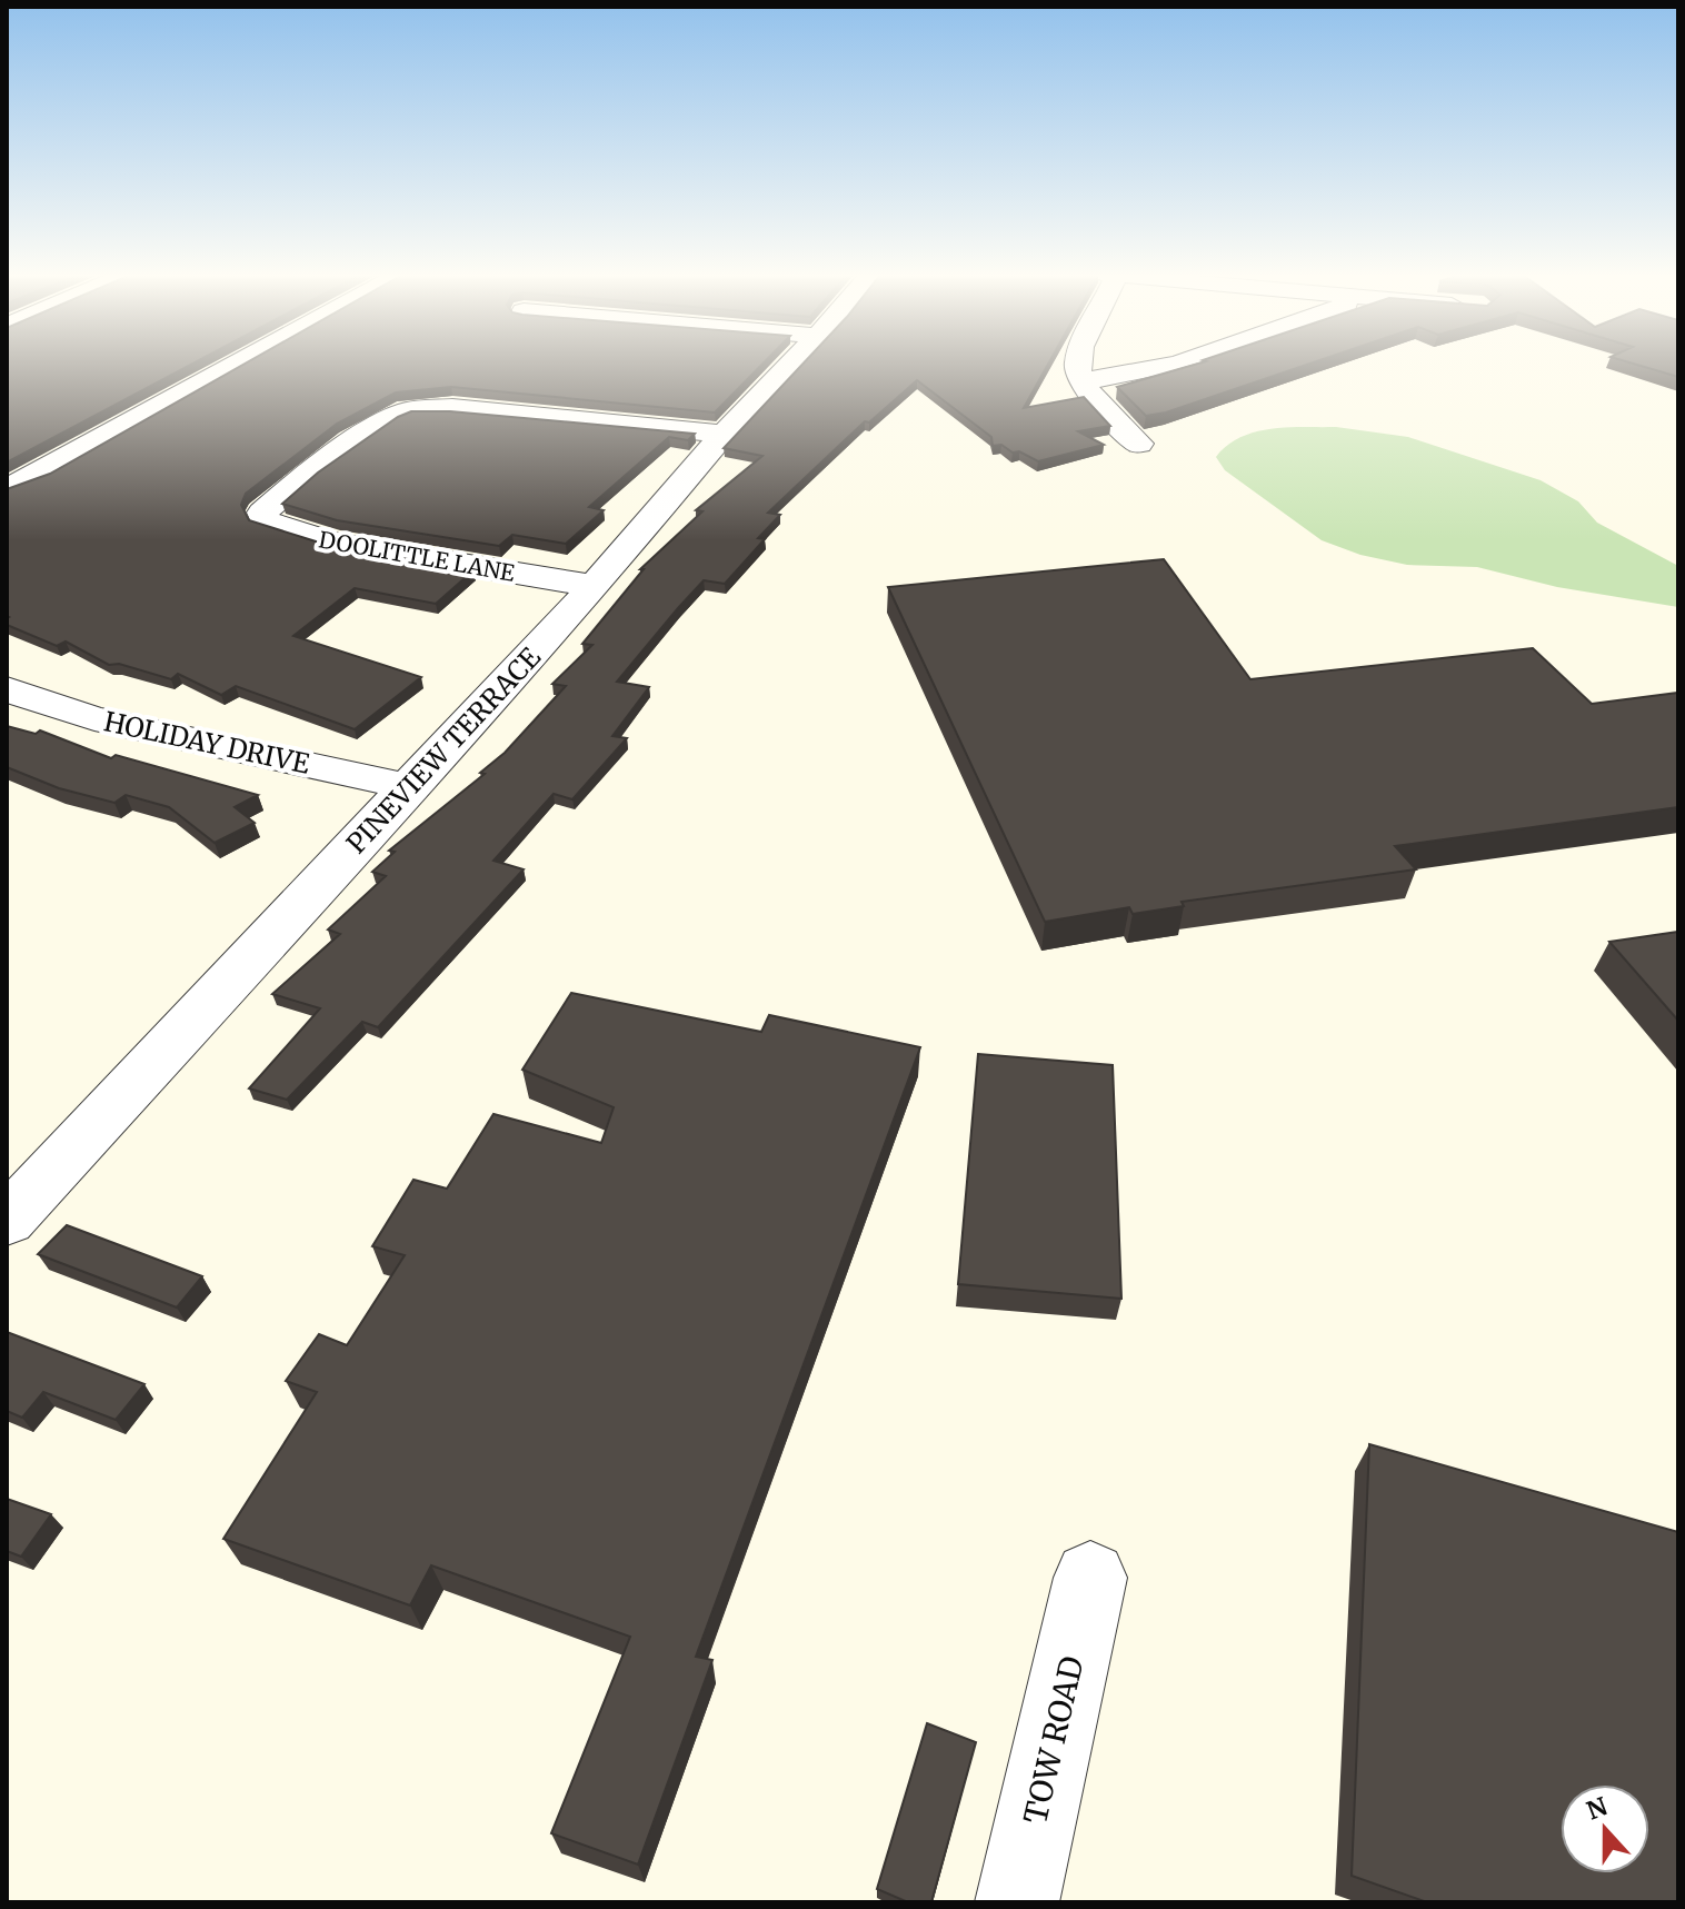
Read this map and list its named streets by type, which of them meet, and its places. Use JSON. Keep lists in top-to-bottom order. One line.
{"streets":{"street":["DOOLITTLE LANE","HOLIDAY DRIVE","PINEVIEW TERRACE","TOW ROAD"]},"crossings":[["DOOLITTLE LANE","PINEVIEW TERRACE"],["HOLIDAY DRIVE","PINEVIEW TERRACE"]],"north":"top"}
